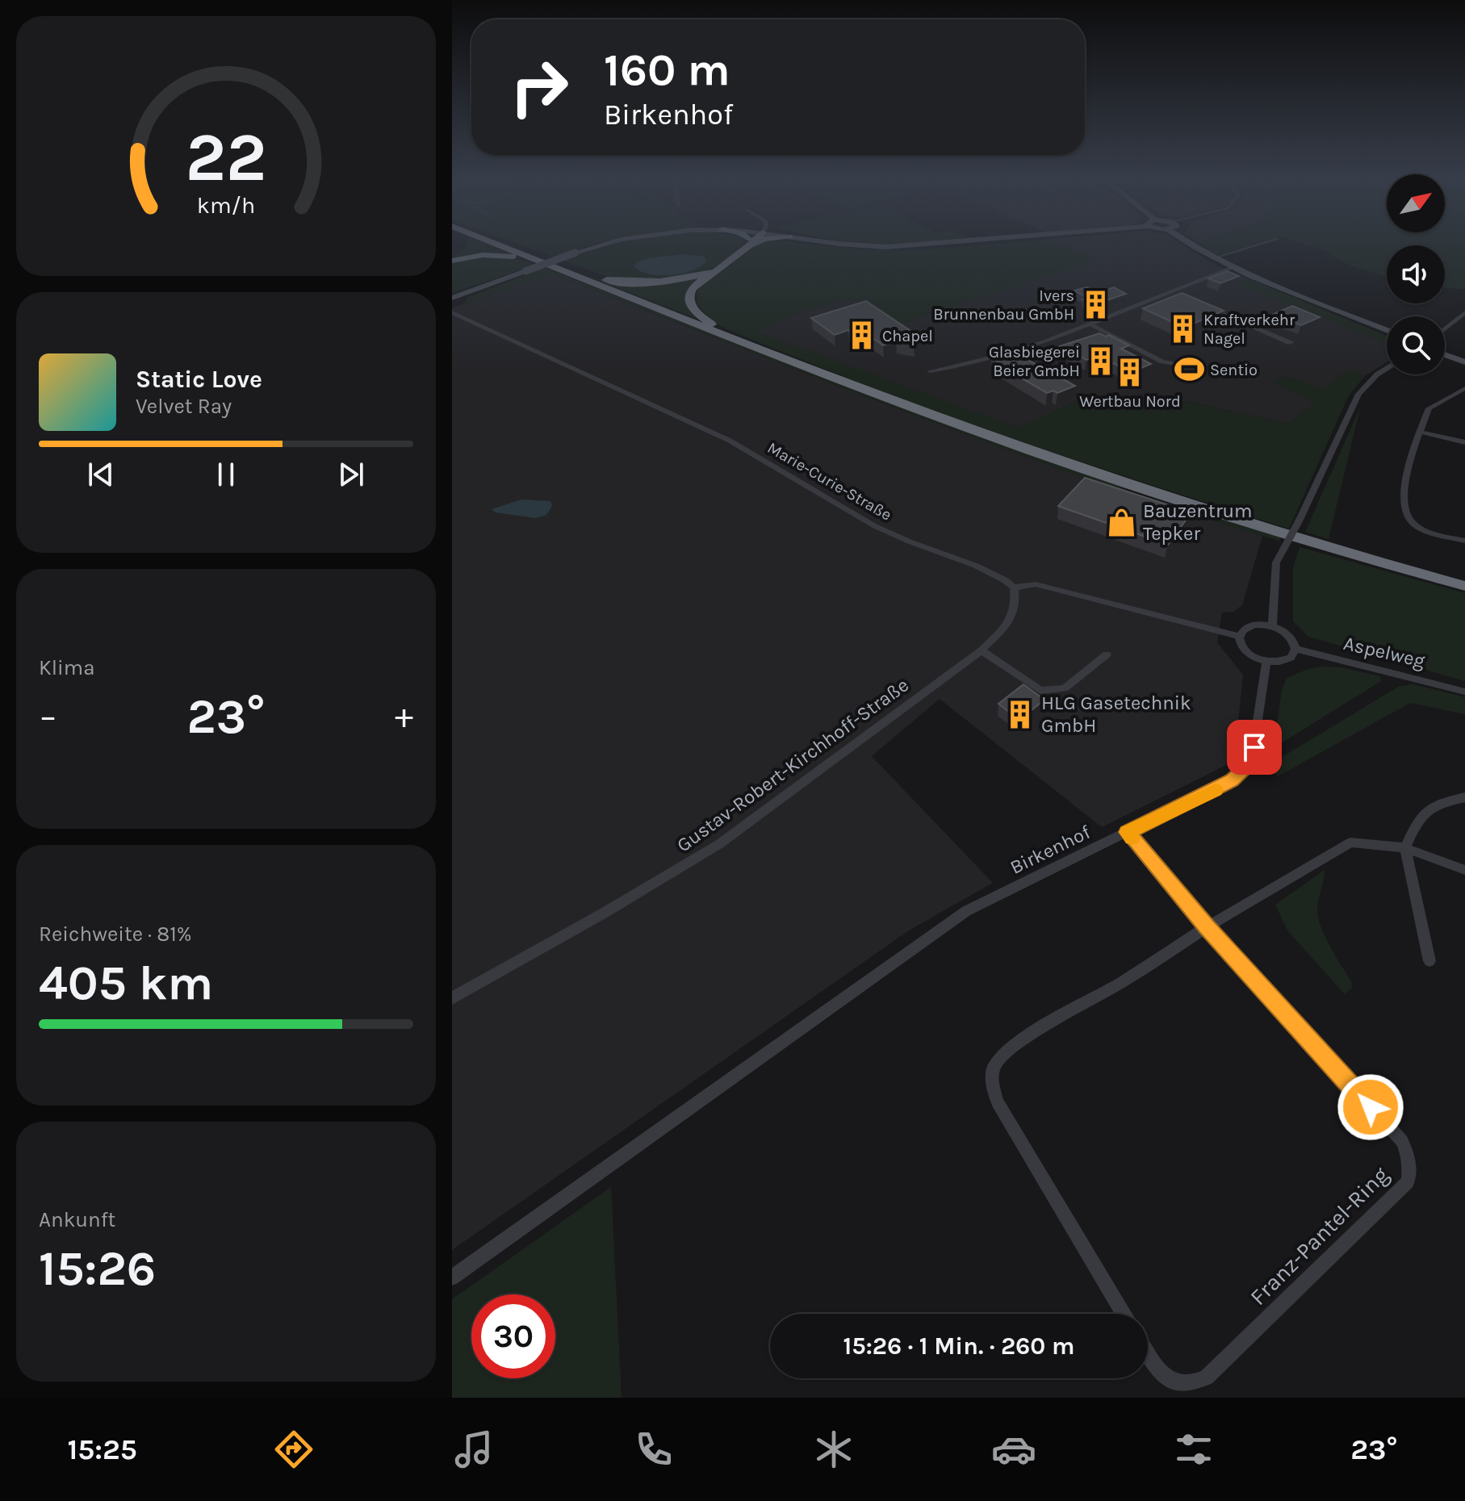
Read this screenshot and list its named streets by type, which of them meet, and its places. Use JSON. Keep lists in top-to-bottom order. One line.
{"streets":{"street":["Marie-Curie-Straße","Aspelweg","Gustav-Robert-Kirchhoff-Straße","Birkenhof","Franz-Pantel-Ring"]},"crossings":[["Marie-Curie-Straße","Gustav-Robert-Kirchhoff-Straße"],["Aspelweg","Birkenhof"],["Birkenhof","Franz-Pantel-Ring"]],"places":{"building":["Ivers Brunnenbau GmbH","Kraftverkehr Nagel","Chapel","Glasbiegerei Beier GmbH","Wertbau Nord","HLG Gasetechnik GmbH"],"sports":["Sentio"],"shop":["Bauzentrum Tepker"]},"north":"top right","page":{"turn":["160 m","Birkenhof"],"song":["Static Love","Velvet Ray"],"tile":["Klima",["Reichweite · 81%","405 km"],["Ankunft","15:26"]],"heat":["−","23°","+"],"limit":"30","trip":"15:26 · 1 Min. · 260 m","tabs":["15:25","23°"],"gauge":["22","km/h"]}}
